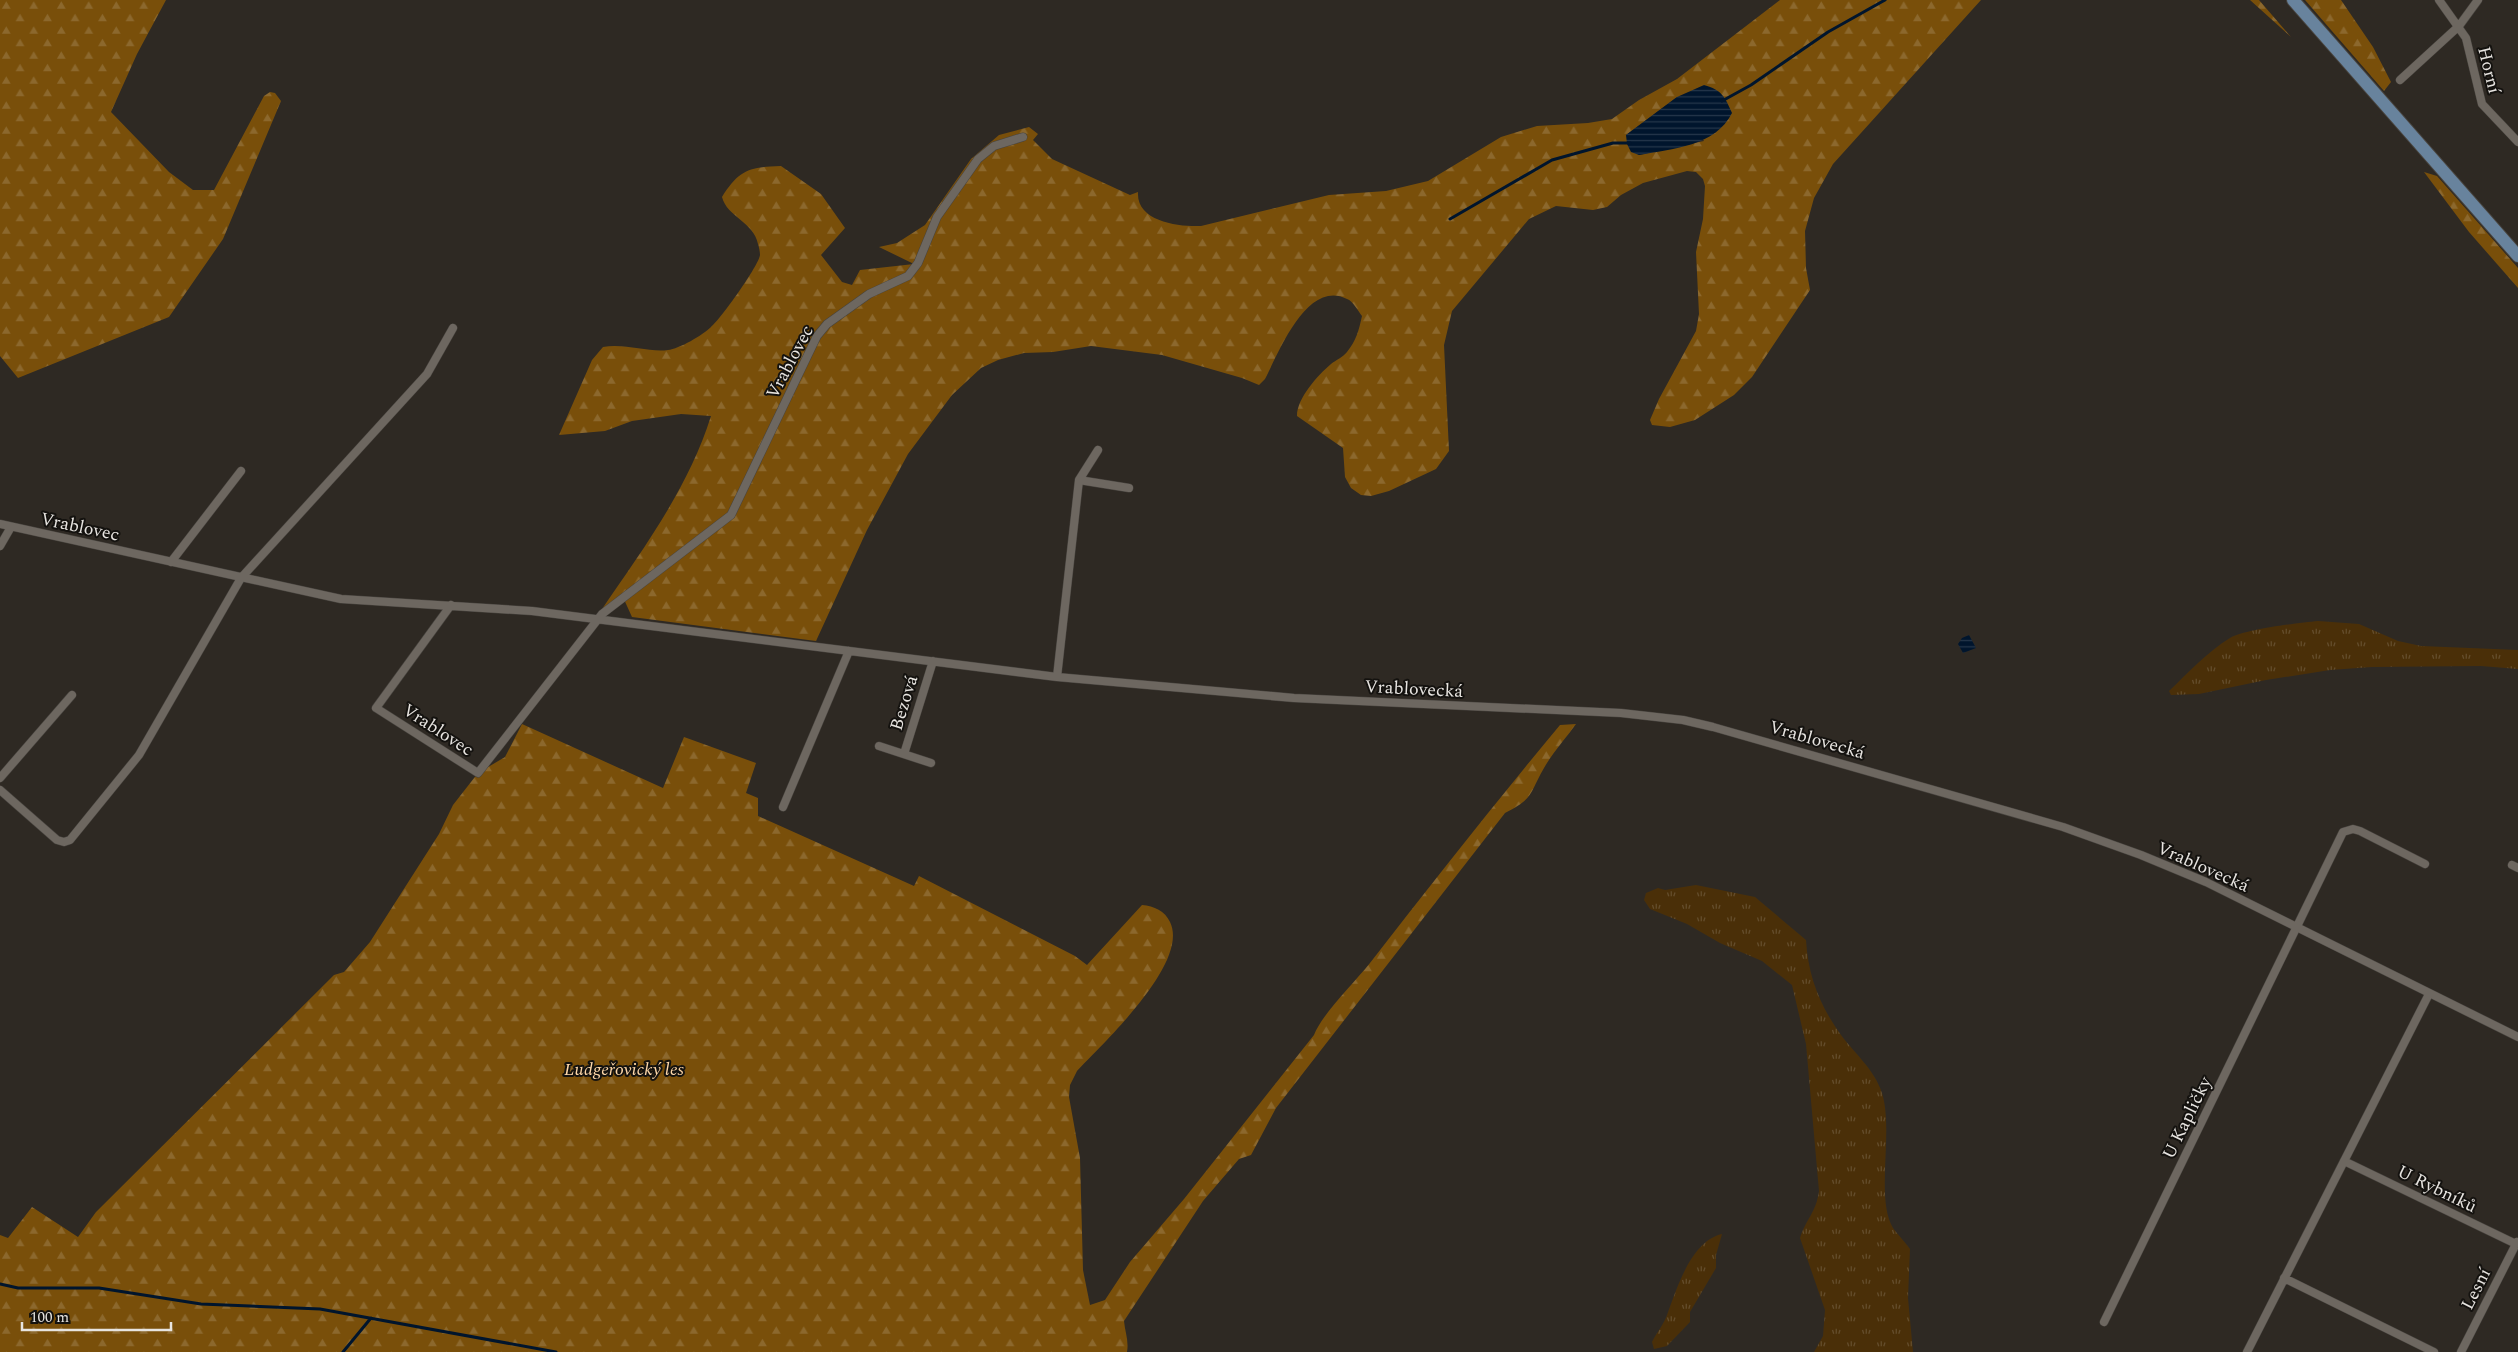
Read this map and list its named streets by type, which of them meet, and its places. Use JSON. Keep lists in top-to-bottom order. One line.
{"streets":{"street":["Horní","Vrablovec","Vrablovecká","Bezová","U Kapličky","U Rybníků","Lesní"]},"crossings":[["Vrablovec","Vrablovecká"],["Vrablovec","Bezová"],["Vrablovecká","U Kapličky"],["U Rybníků","Lesní"]],"parks":["Ludgeřovický les"],"scale_bar":"100 m"}
